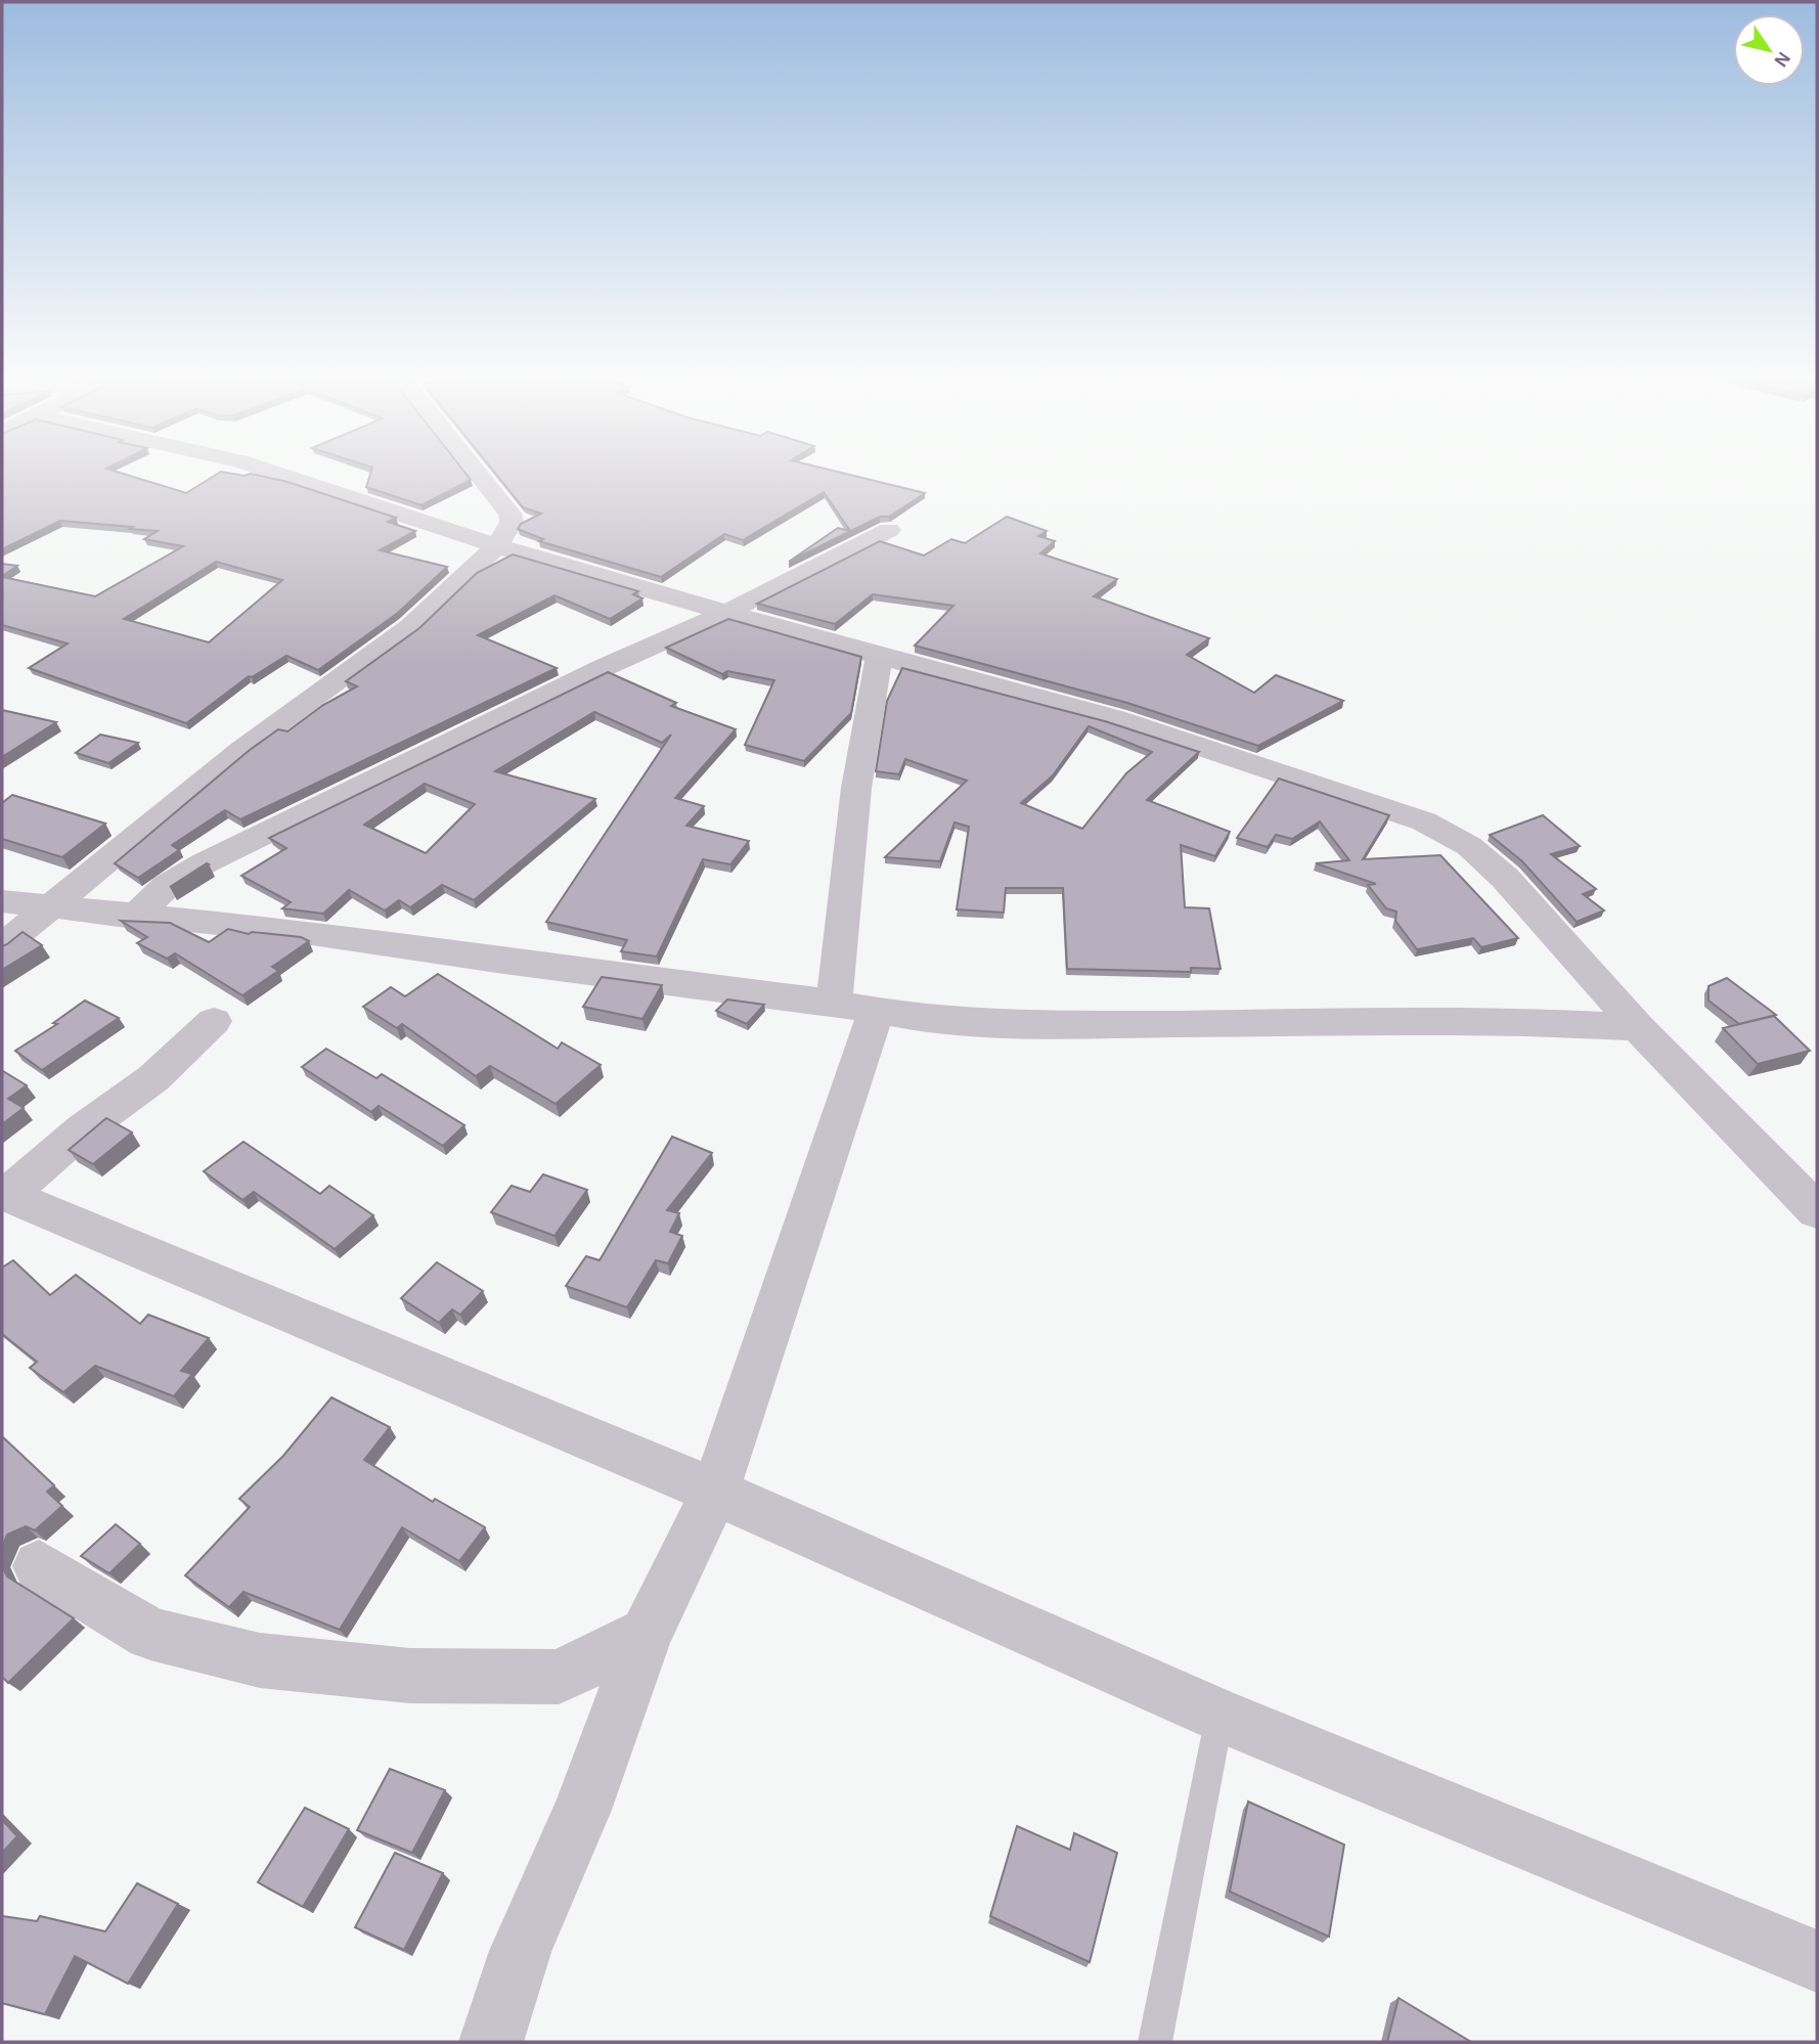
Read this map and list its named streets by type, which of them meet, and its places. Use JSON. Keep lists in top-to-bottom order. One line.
{"north":"bottom right"}
